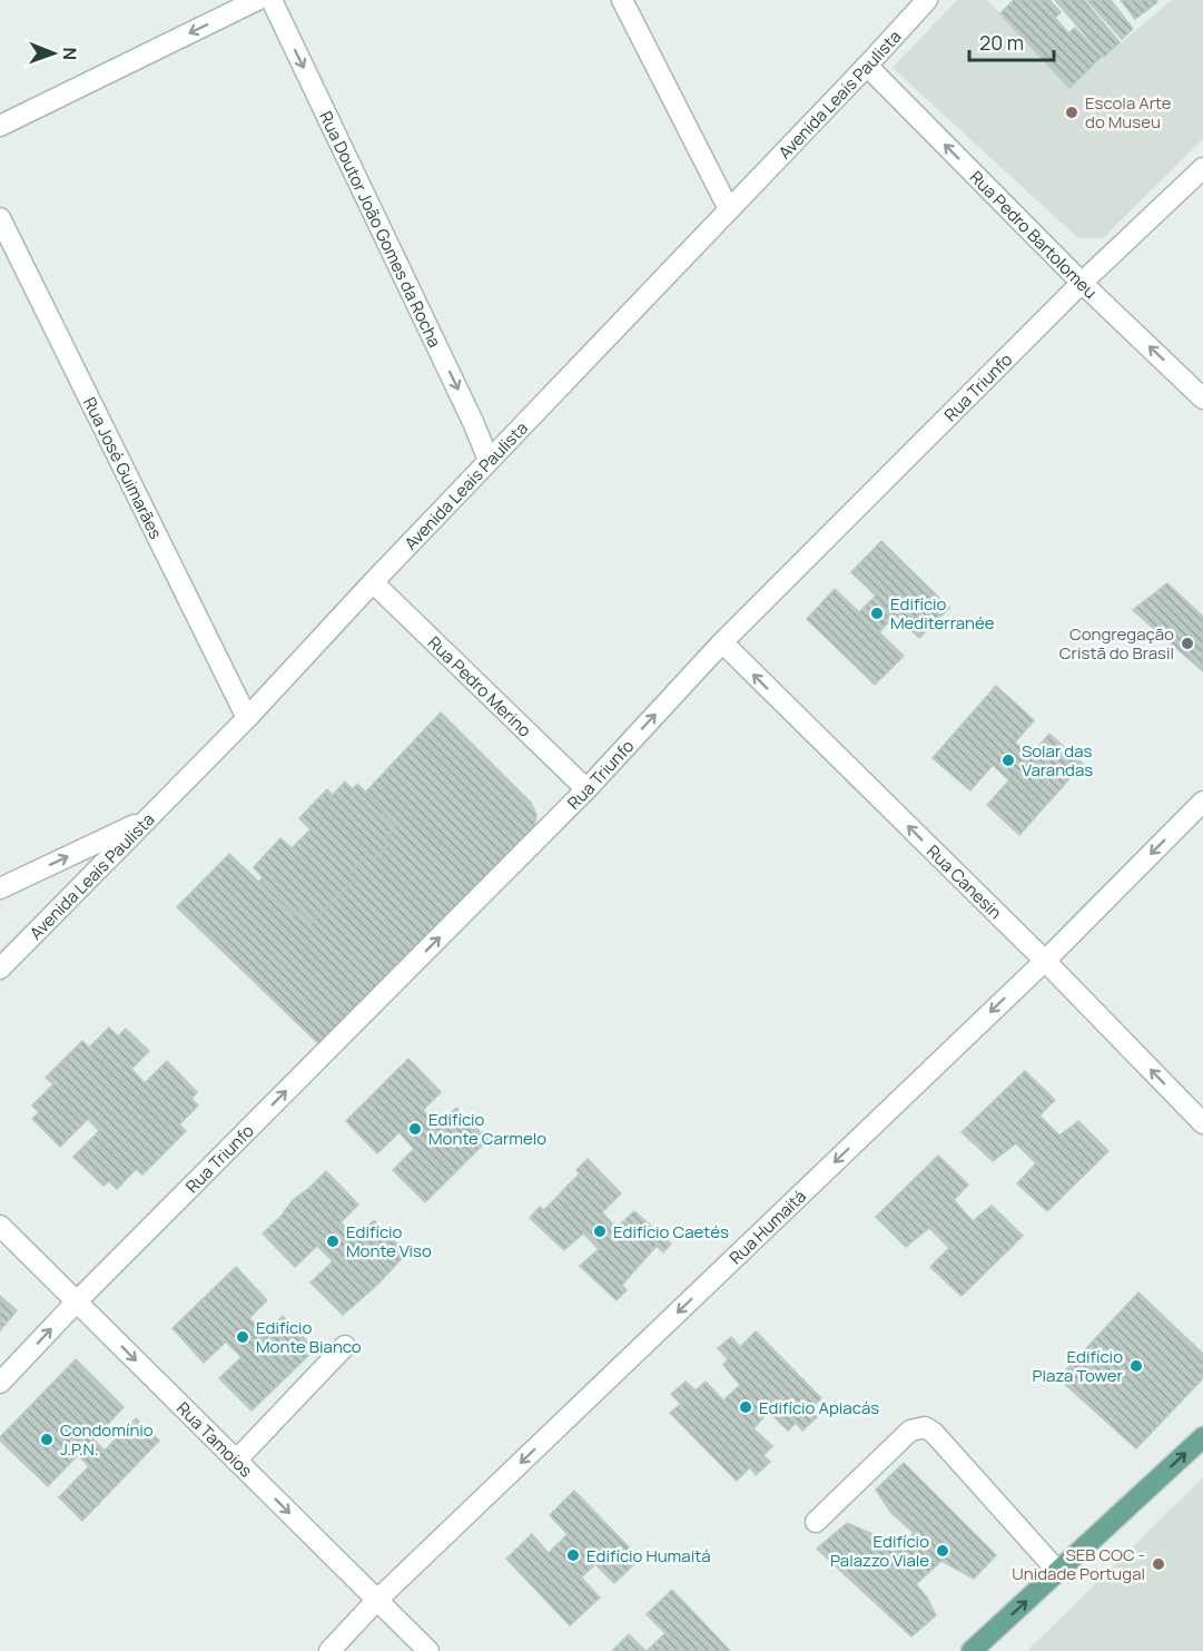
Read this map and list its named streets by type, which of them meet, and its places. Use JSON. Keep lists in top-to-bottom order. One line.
{"streets":{"street":["Avenida Leais Paulista","Rua Doutor João Gomes da Rocha","Rua Pedro Bartolomeu","Rua Triunfo","Rua José Guimarães","Rua Pedro Merino","Rua Canesin","Rua Humaitá","Rua Tamoios"]},"crossings":[["Avenida Leais Paulista","Rua Doutor João Gomes da Rocha"],["Avenida Leais Paulista","Rua Pedro Bartolomeu"],["Avenida Leais Paulista","Rua José Guimarães"],["Avenida Leais Paulista","Rua Pedro Merino"],["Rua Pedro Bartolomeu","Rua Triunfo"],["Rua Triunfo","Rua Pedro Merino"],["Rua Triunfo","Rua Canesin"],["Rua Triunfo","Rua Tamoios"],["Rua Canesin","Rua Humaitá"],["Rua Humaitá","Rua Tamoios"]],"one_way":["Rua Doutor João Gomes da Rocha","Rua Pedro Bartolomeu","Rua Triunfo","Rua Canesin","Rua Humaitá","Rua Tamoios"],"places":["Escola Arte do Museu","Edifício Mediterranée","Congregação Cristã do Brasil","Solar das Varandas","Edifício Monte Carmelo","Edifício Caetés","Edifício Monte Viso","Edifício Monte Bianco","Edifício Plaza Tower","Edifício Apiacás","Condomínio J.P.N.","Edifício Palazzo Viale","Edifício Humaitá","SEB COC - Unidade Portugal"],"scale_bar":"20 m","north":"right"}
